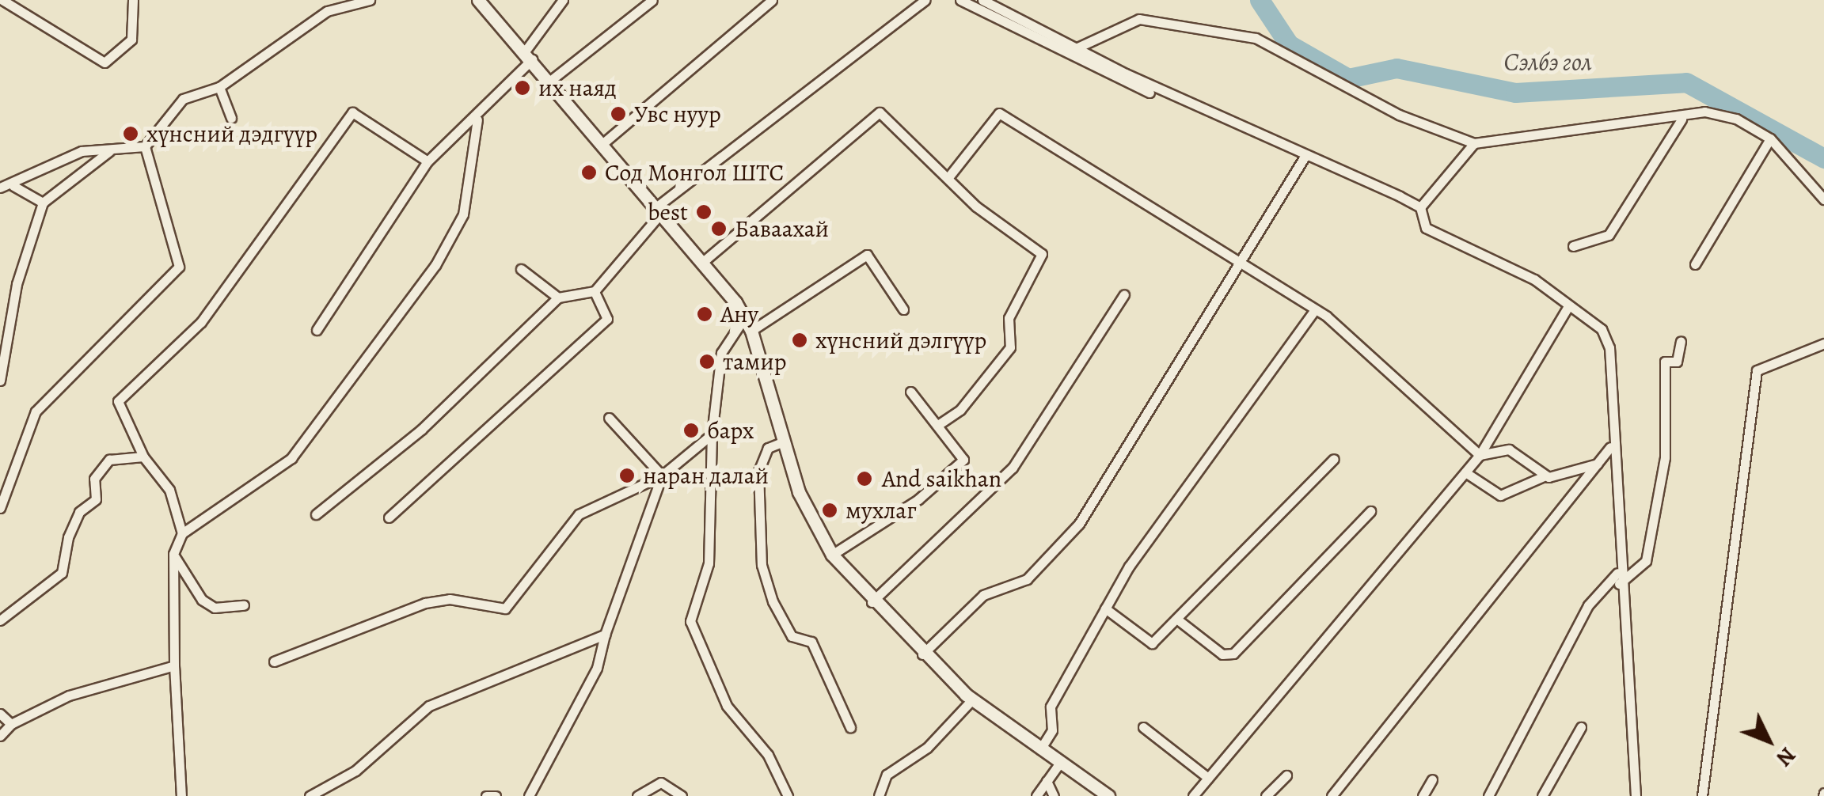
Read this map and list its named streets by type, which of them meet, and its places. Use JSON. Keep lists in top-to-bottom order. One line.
{"water":["Сэлбэ гол"],"places":["их наяд","Увс нуур","хүнсний дэдгүүр","Сод Монгол ШТС","best","Баваахай","Ану","хүнсний дэлгүүр","тамир","барх","наран далай","And saikhan","мухлаг"],"north":"bottom right"}
